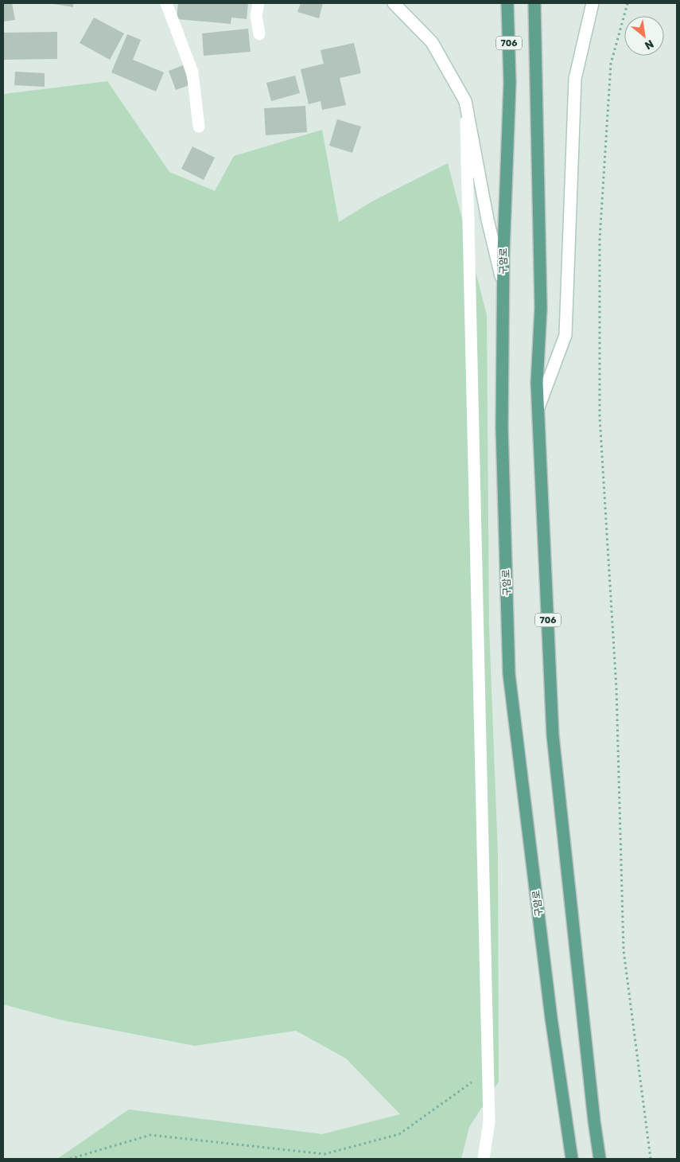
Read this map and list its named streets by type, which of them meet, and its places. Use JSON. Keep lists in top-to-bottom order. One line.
{"streets":{"main road":["706","구암로"]},"north":"bottom right"}
